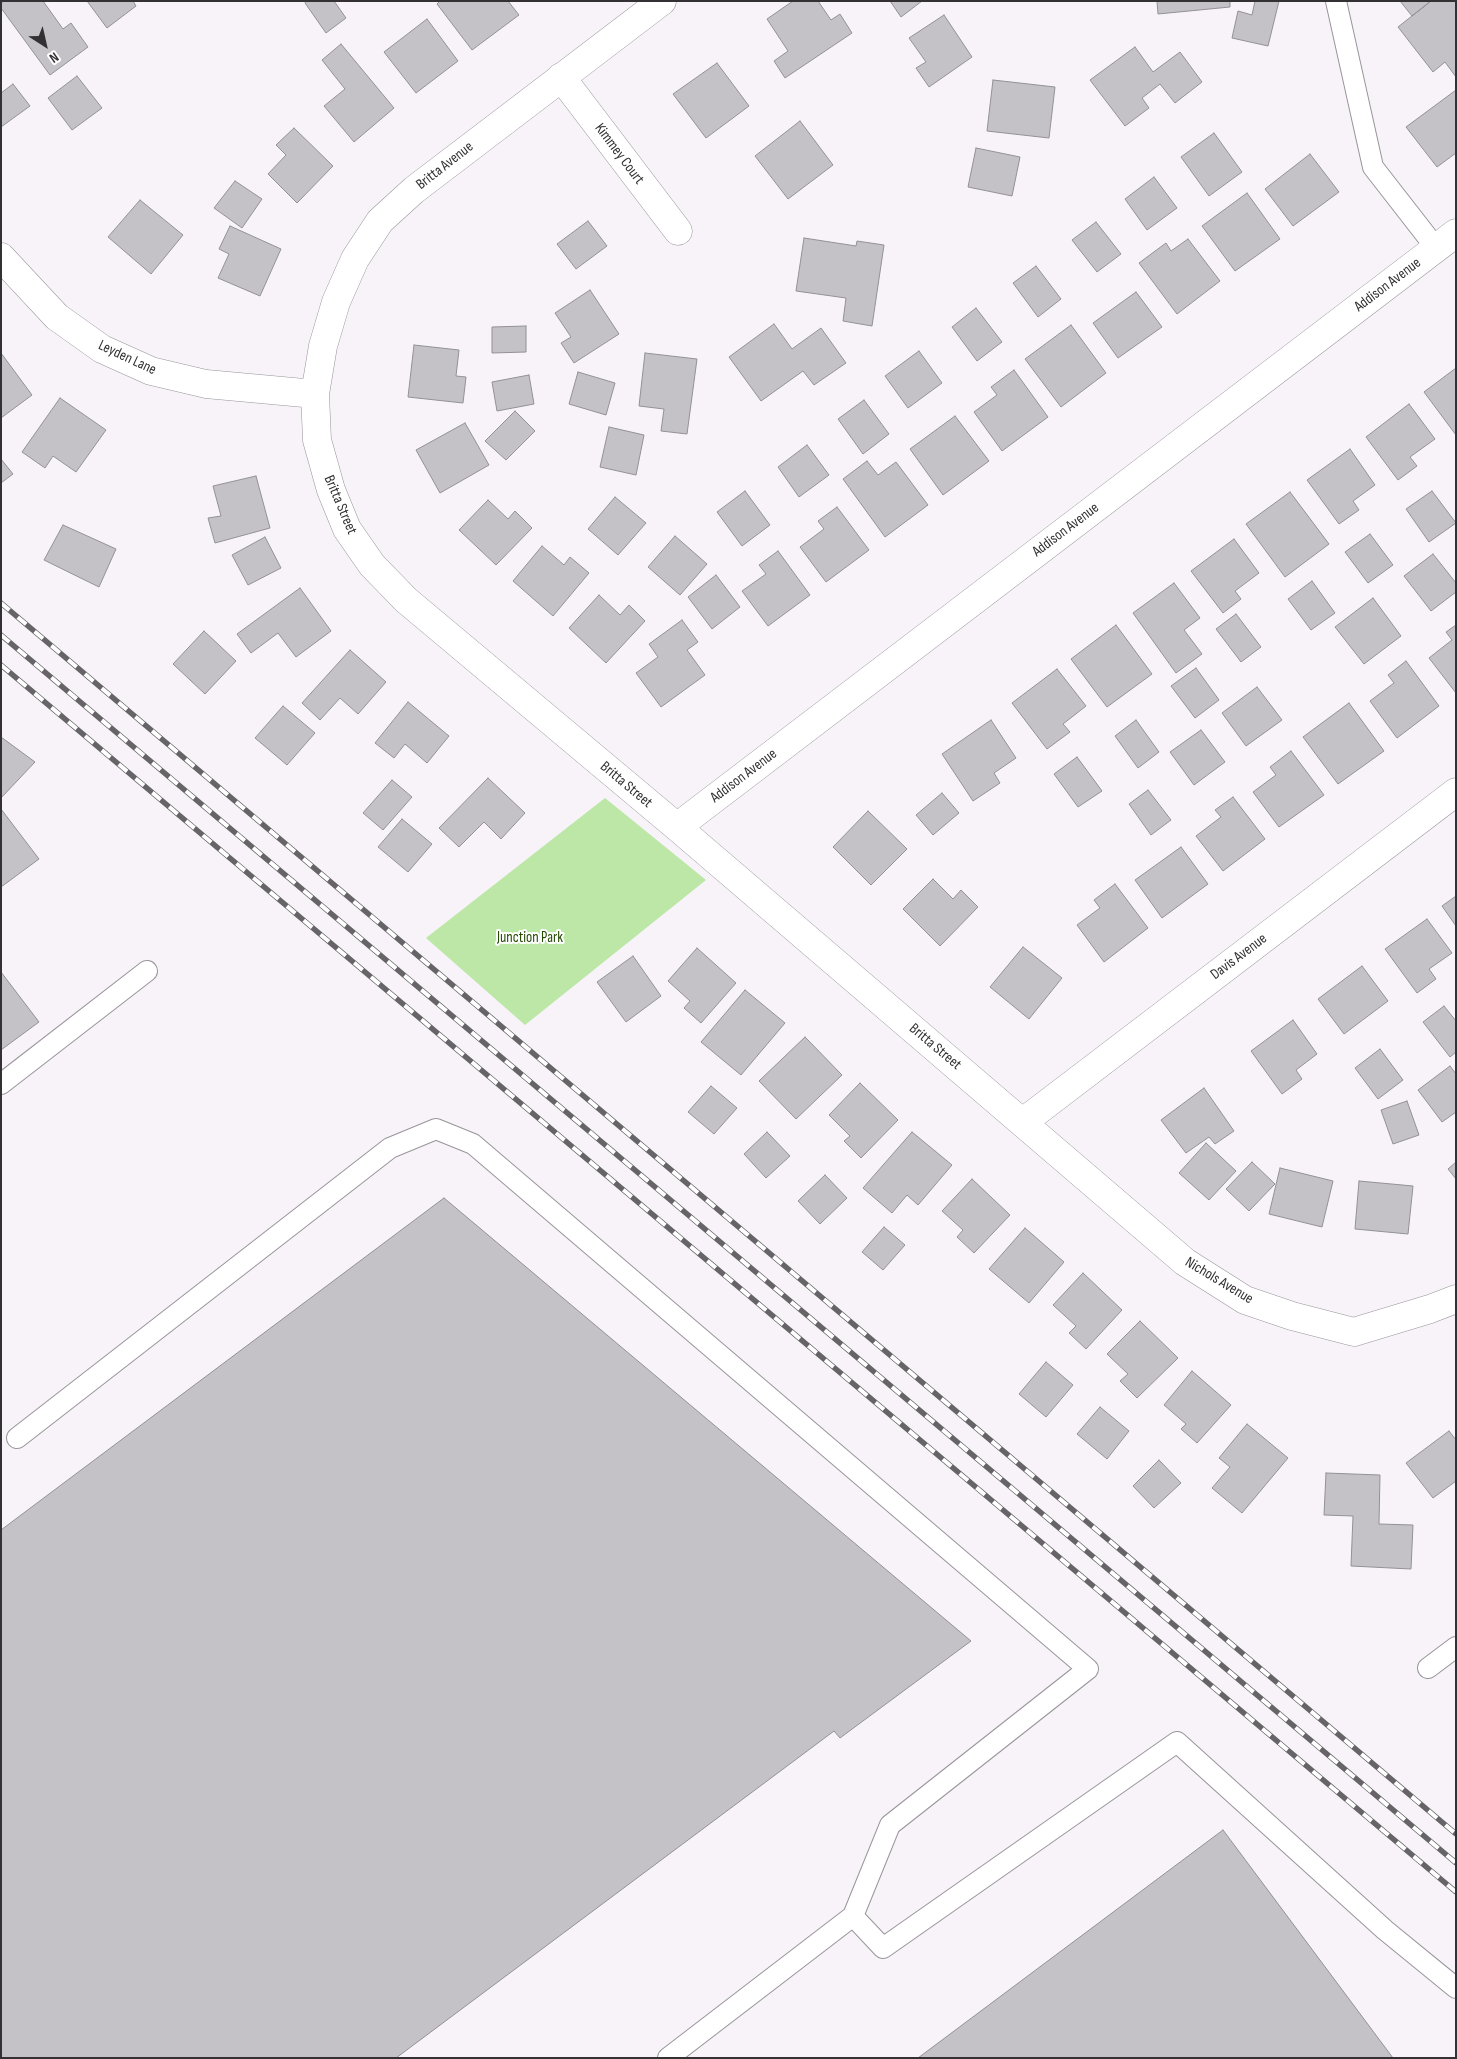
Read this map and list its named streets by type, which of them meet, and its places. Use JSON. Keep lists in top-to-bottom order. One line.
{"streets":{"street":["Kimmey Court","Britta Avenue","Addison Avenue","Leyden Lane","Britta Street","Davis Avenue","Nichols Avenue"]},"crossings":[["Kimmey Court","Britta Avenue"],["Britta Avenue","Leyden Lane"],["Britta Avenue","Britta Street"],["Addison Avenue","Britta Street"],["Leyden Lane","Britta Street"],["Britta Street","Davis Avenue"],["Britta Street","Nichols Avenue"],["Davis Avenue","Nichols Avenue"]],"parks":["Junction Park"],"north":"bottom right"}
